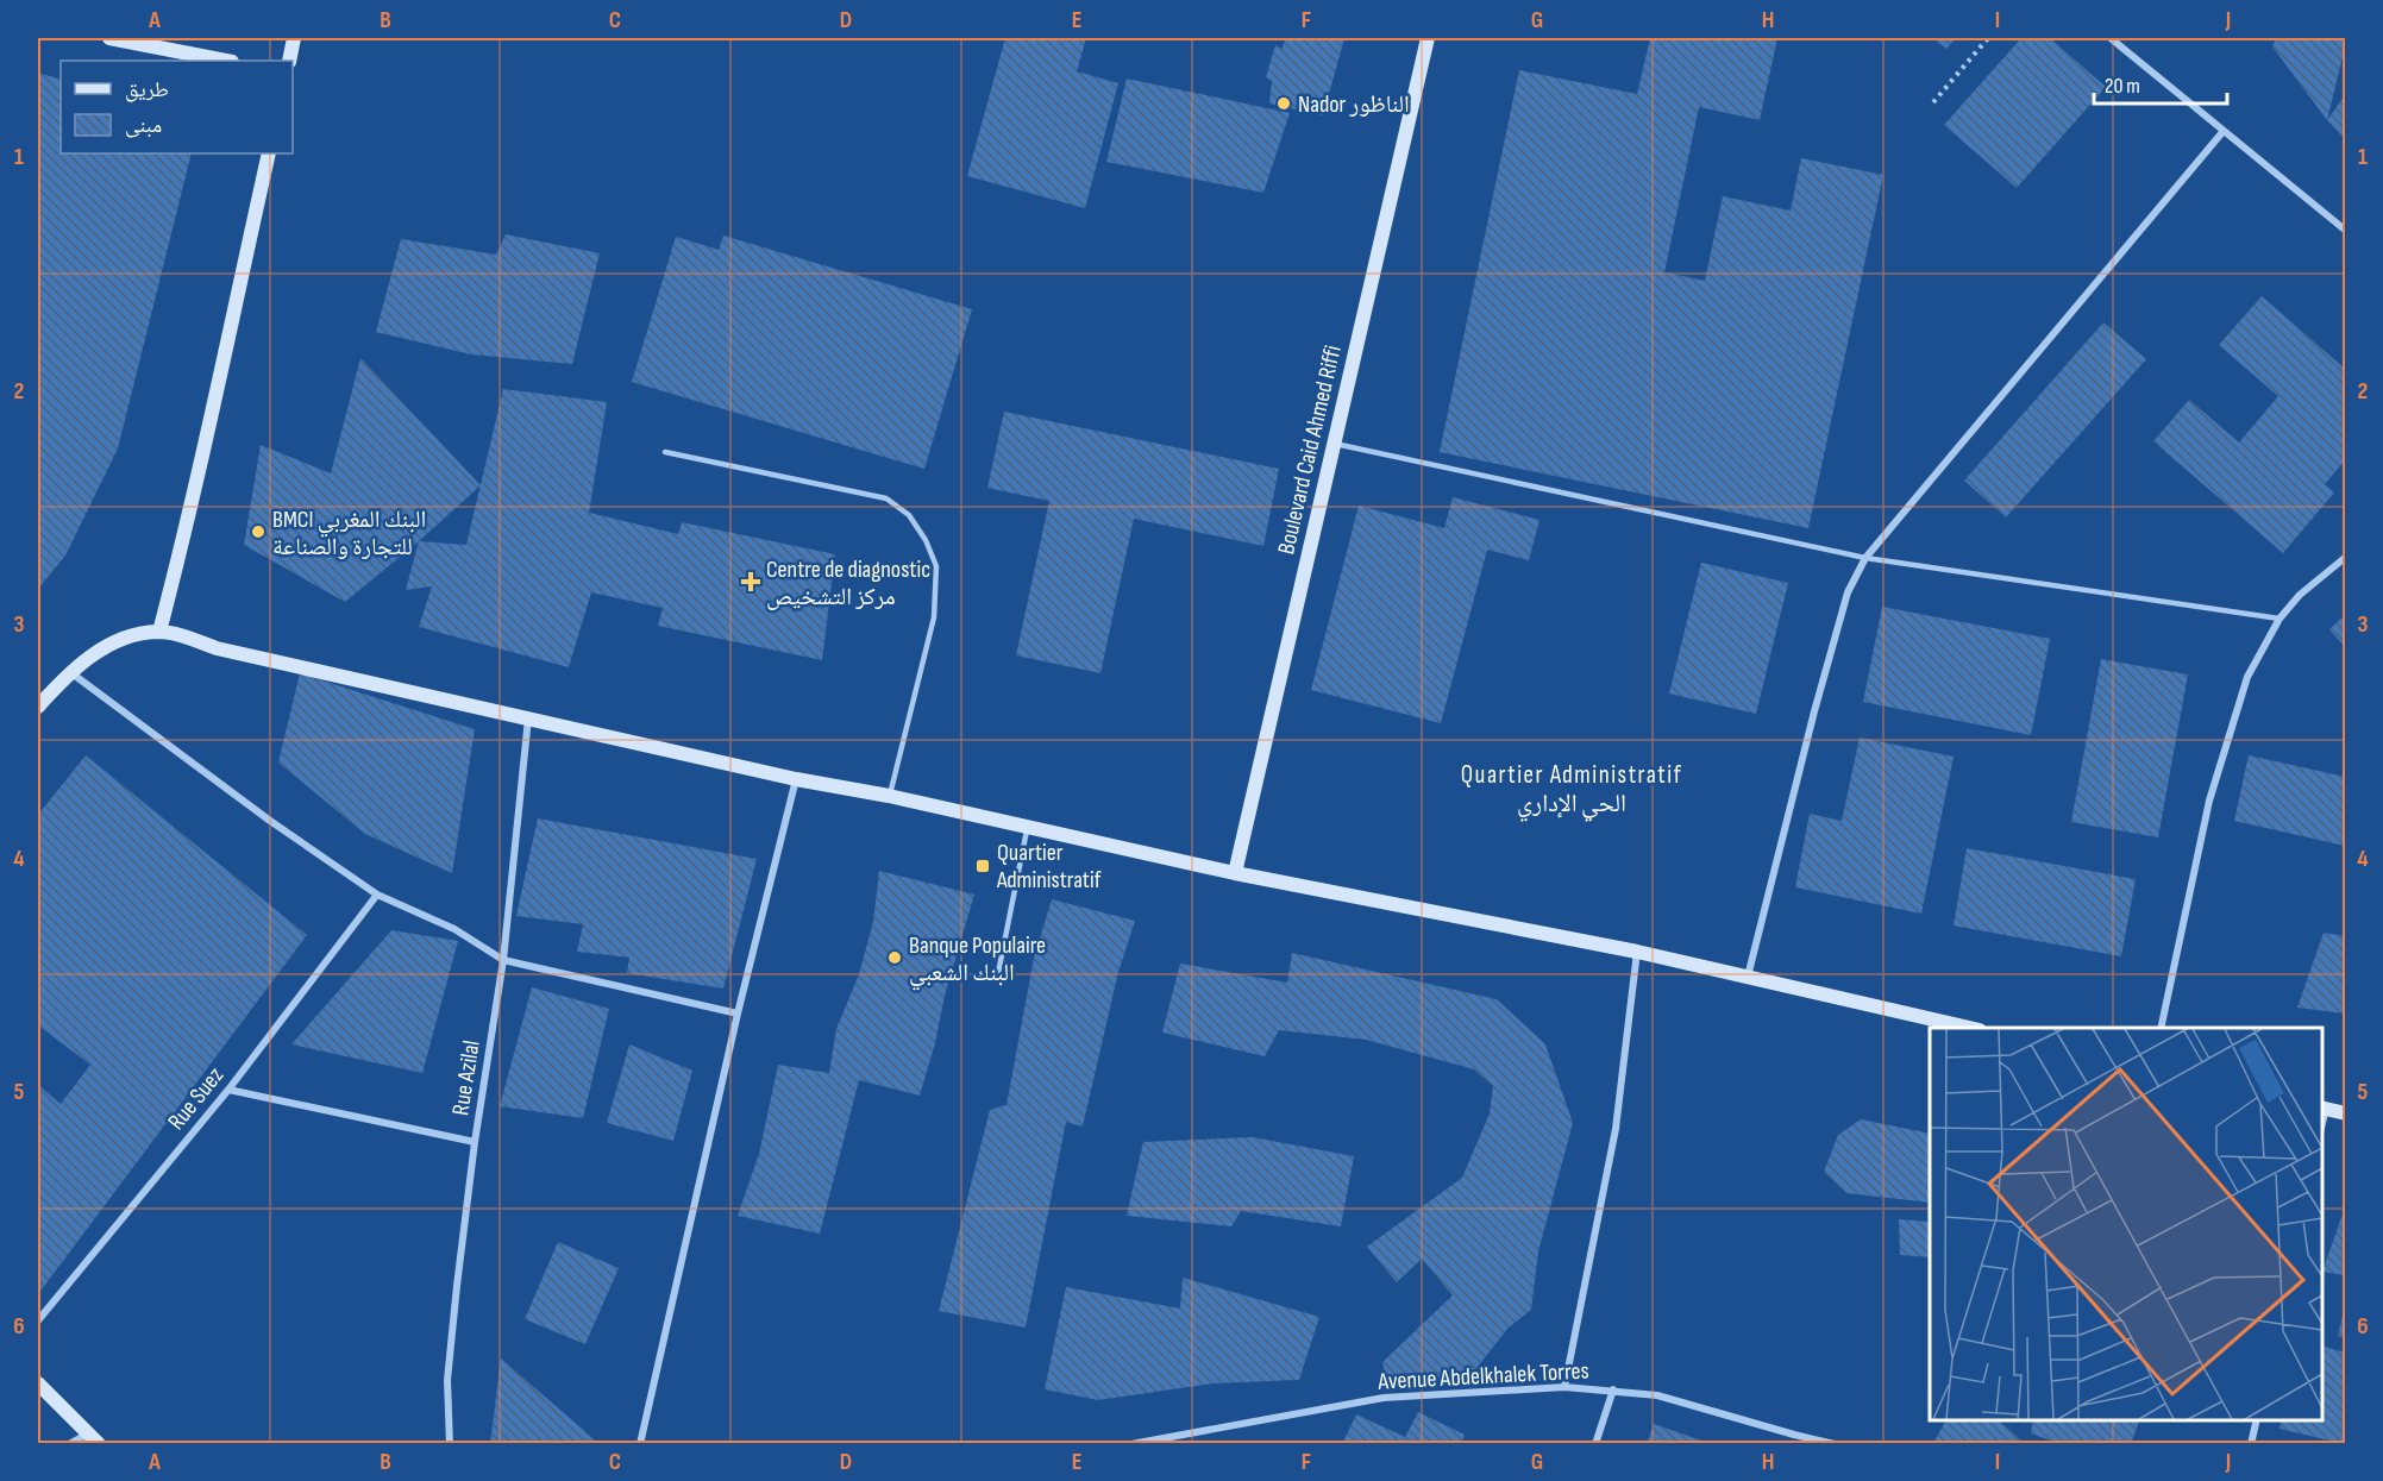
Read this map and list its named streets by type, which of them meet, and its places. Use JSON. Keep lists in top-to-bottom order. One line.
{"streets":{"street":["Boulevard Caid Ahmed Riffi","Rue Azilal","Rue Suez","Avenue Abdelkhalek Torres"]},"districts":["Quartier Administratif الحي الإداري"],"places":{"other":["Nador الناظور","BMCI البنك المغربي للتجارة والصناعة","Banque Populaire البنك الشعبي"],"health":["Centre de diagnostic مركز التشخيص"],"transit":["Quartier Administratif"]},"legend":["طريق","مبنى"],"scale_bar":"20 m","grid":{"columns":["A","B","C","D","E","F","G","H","I","J"],"rows":["1","2","3","4","5","6"]}}
